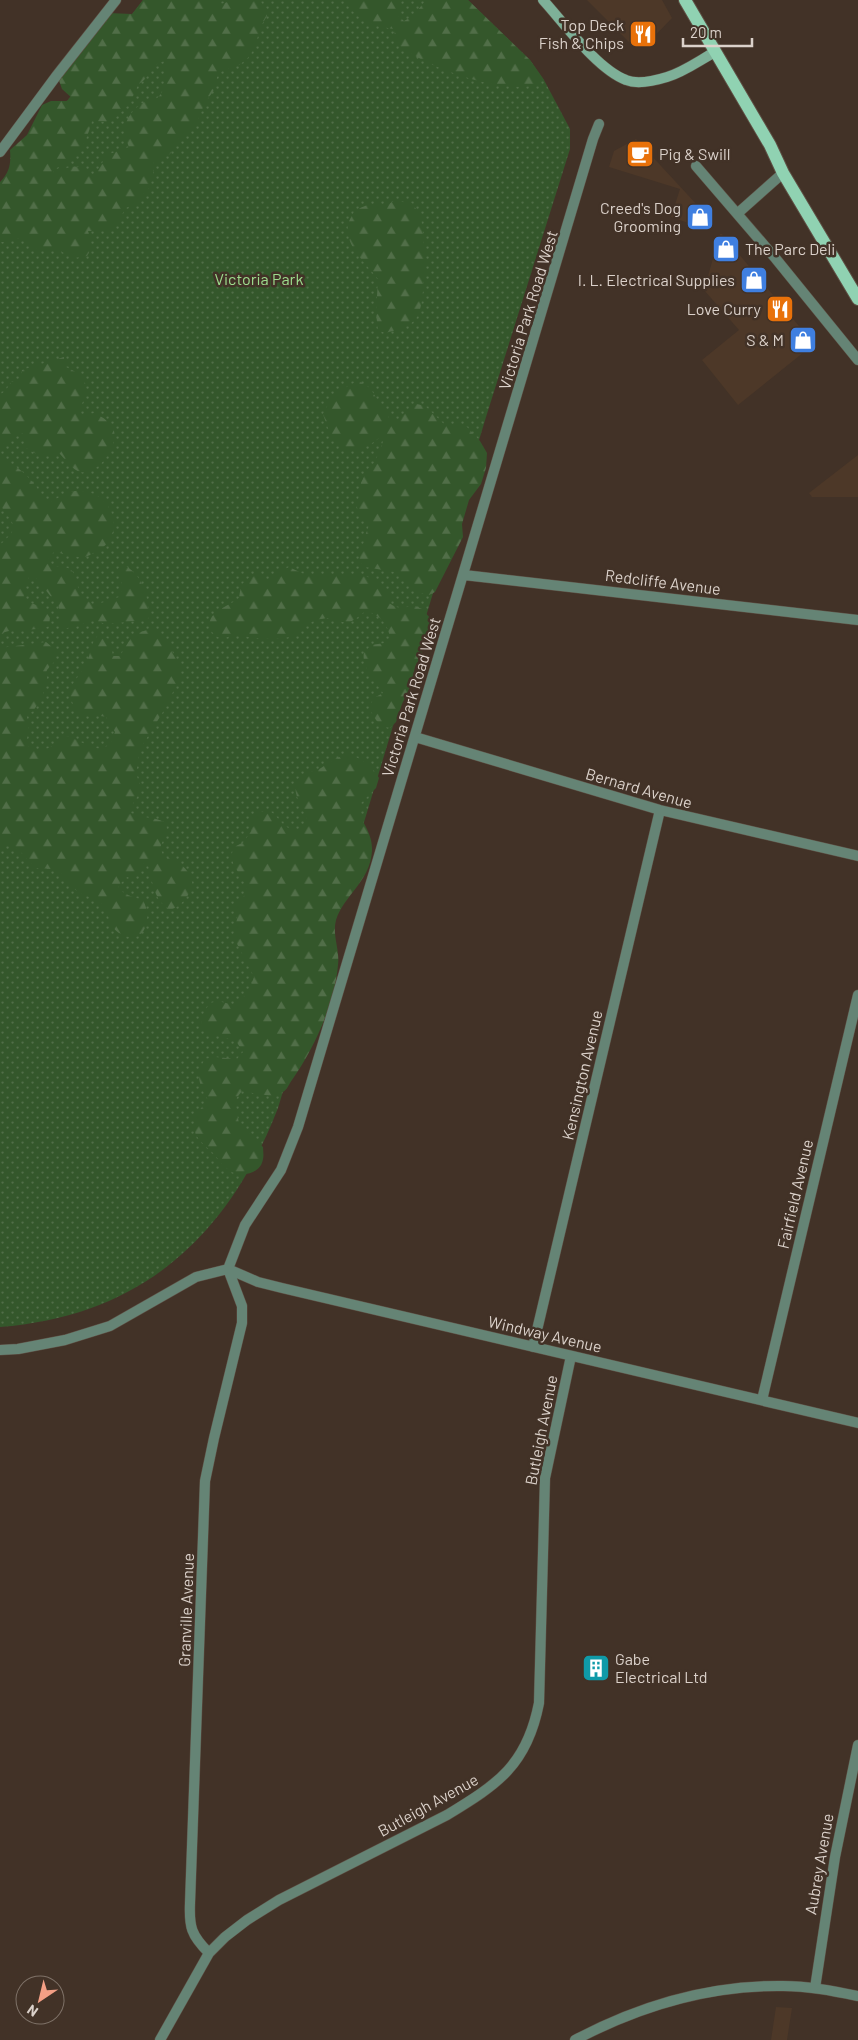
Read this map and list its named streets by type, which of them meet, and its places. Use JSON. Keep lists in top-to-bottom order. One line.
{"streets":{"street":["Victoria Park Road West","Redcliffe Avenue","Bernard Avenue","Kensington Avenue","Fairfield Avenue","Windway Avenue","Butleigh Avenue","Granville Avenue","Aubrey Avenue"]},"crossings":[["Victoria Park Road West","Redcliffe Avenue"],["Victoria Park Road West","Bernard Avenue"],["Victoria Park Road West","Windway Avenue"],["Victoria Park Road West","Granville Avenue"],["Bernard Avenue","Kensington Avenue"],["Kensington Avenue","Windway Avenue"],["Fairfield Avenue","Windway Avenue"],["Windway Avenue","Butleigh Avenue"],["Windway Avenue","Granville Avenue"],["Butleigh Avenue","Granville Avenue"]],"parks":["Victoria Park"],"places":{"restaurant":["Top Deck Fish & Chips","Love Curry"],"cafe":["Pig & Swill"],"shop":["Creed's Dog Grooming","The Parc Deli","I. L. Electrical Supplies","S & M"],"building":["Gabe Electrical Ltd"]},"scale_bar":"20 m","north":"bottom left"}
